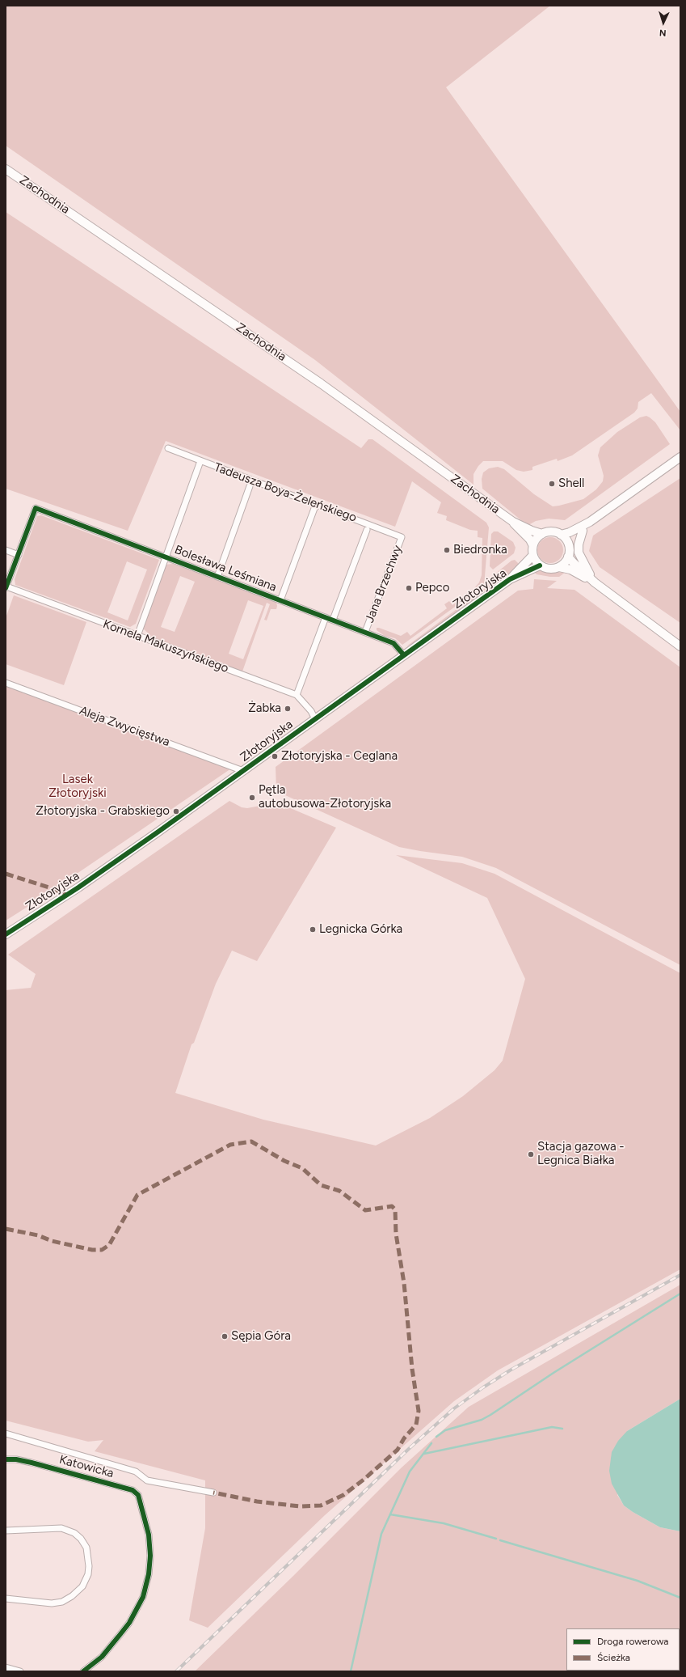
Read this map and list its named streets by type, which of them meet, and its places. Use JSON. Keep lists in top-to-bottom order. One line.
{"streets":{"main road":["Zachodnia","Złotoryjska"],"street":["Tadeusza Boya-Żeleńskiego","Bolesława Leśmiana","Jana Brzechwy","Kornela Makuszyńskiego","Aleja Zwycięstwa","Katowicka"]},"crossings":[["Zachodnia","Złotoryjska"],["Tadeusza Boya-Żeleńskiego","Jana Brzechwy"],["Bolesława Leśmiana","Jana Brzechwy"],["Bolesława Leśmiana","Złotoryjska"],["Złotoryjska","Kornela Makuszyńskiego"],["Złotoryjska","Aleja Zwycięstwa"]],"parks":["Lasek Złotoryjski"],"places":["Shell","Biedronka","Pepco","Żabka","Złotoryjska - Ceglana","Pętla autobusowa-Złotoryjska","Złotoryjska - Grabskiego","Legnicka Górka","Stacja gazowa - Legnica Białka","Sępia Góra"],"legend":["Droga rowerowa","Ścieżka"],"north":"bottom"}
